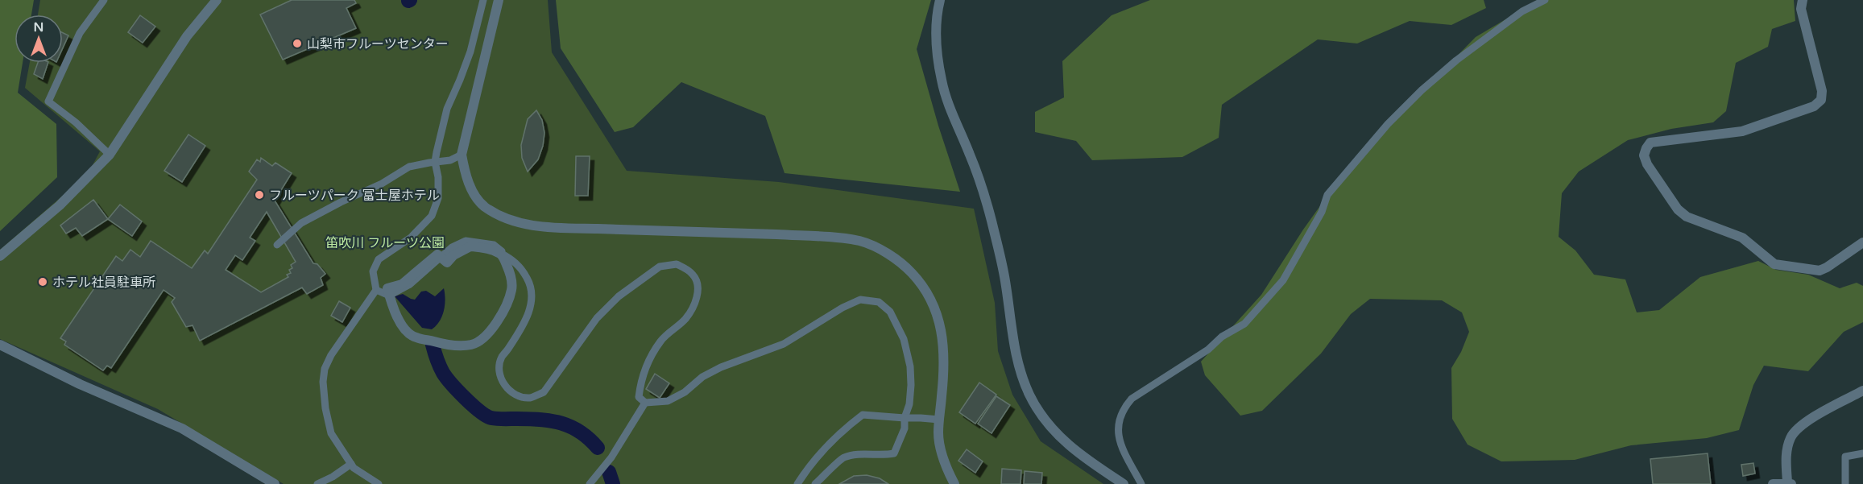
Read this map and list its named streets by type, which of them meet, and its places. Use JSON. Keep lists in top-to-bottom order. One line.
{"parks":["笛吹川 フルーツ公園"],"places":["山梨市フルーツセンター","フルーツパーク 富士屋ホテル","ホテル社員駐車所"],"north":"top"}
